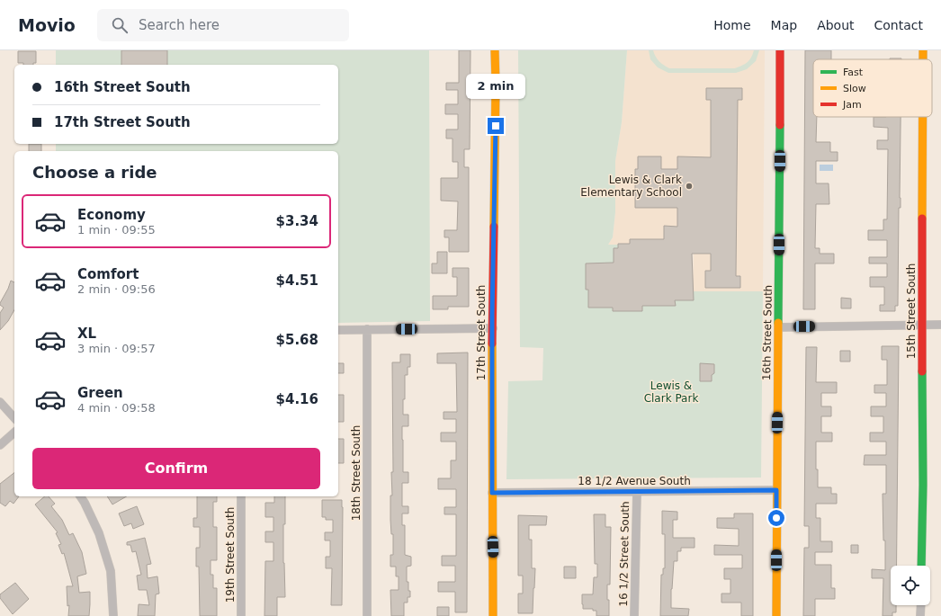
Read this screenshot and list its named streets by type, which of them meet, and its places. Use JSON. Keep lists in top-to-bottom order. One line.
{"streets":{"street":["15th Street South","17th Street South","16th Street South","18th Street South","18 1/2 Avenue South","16 1/2 Street South","19th Street South"]},"crossings":[["17th Street South","18 1/2 Avenue South"],["16th Street South","18 1/2 Avenue South"],["18 1/2 Avenue South","16 1/2 Street South"]],"parks":["Lewis & Clark Park"],"places":["Lewis & Clark Elementary School"],"legend":["Fast","Slow","Jam"],"page":{"header":"Movio","search":"Search here","nav":["Home","Map","About","Contact"],"banner":["16th Street South","17th Street South"],"bubble":"2 min","heading":"Choose a ride","list":[{"name":"Economy","note":"1 min · 09:55","value":"$3.34"},{"name":"Comfort","note":"2 min · 09:56","value":"$4.51"},{"name":"XL","note":"3 min · 09:57","value":"$5.68"},{"name":"Green","note":"4 min · 09:58","value":"$4.16"}],"buttons":"Confirm"}}
